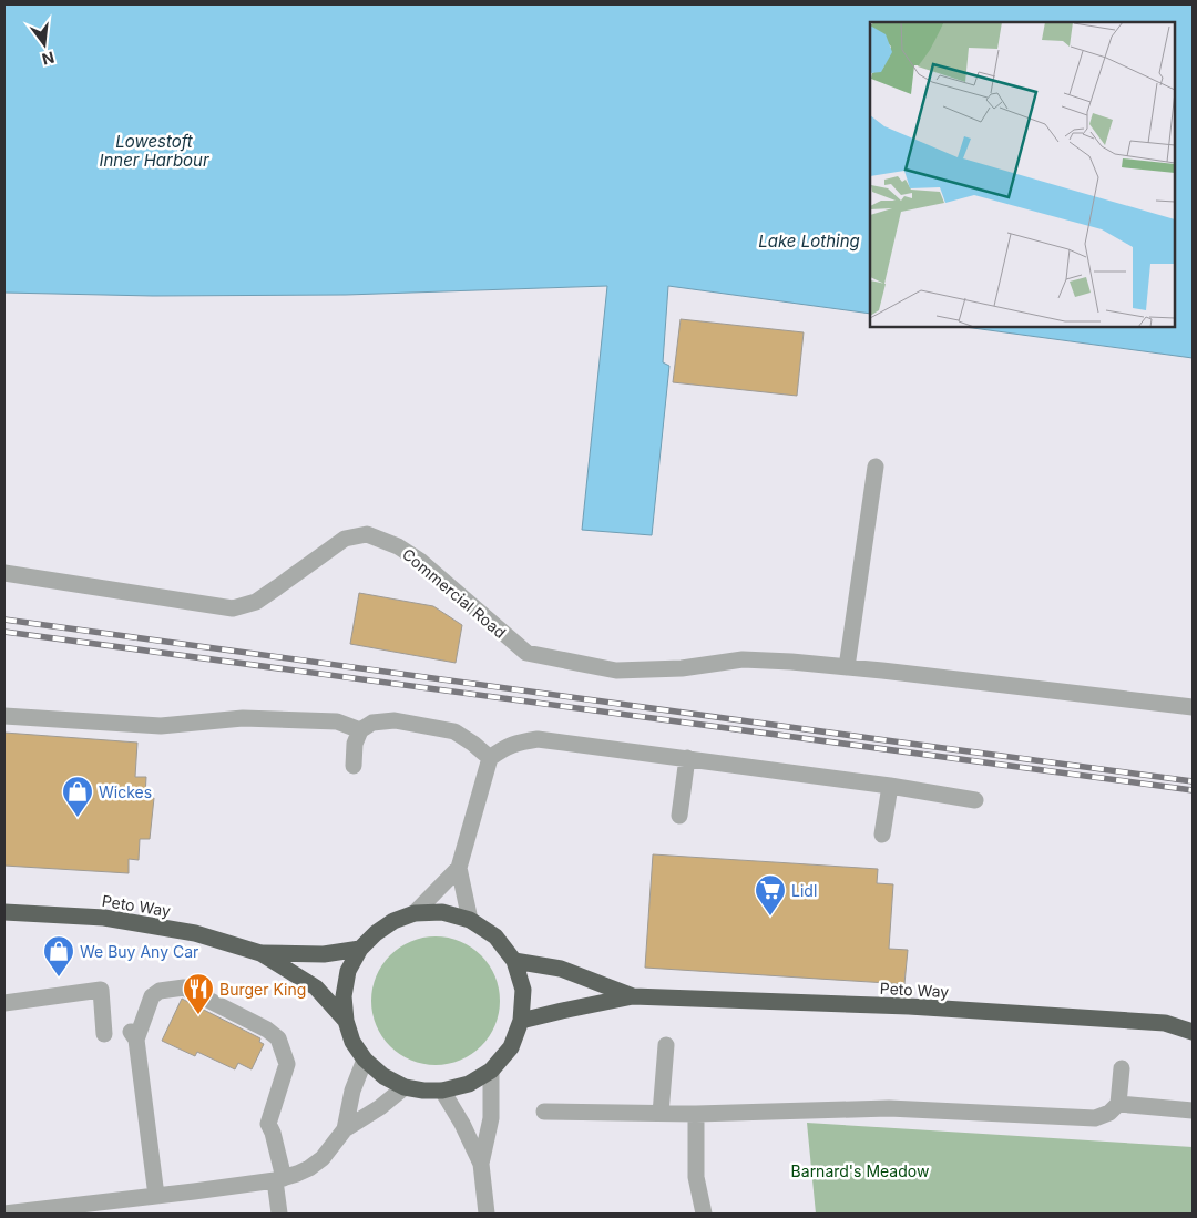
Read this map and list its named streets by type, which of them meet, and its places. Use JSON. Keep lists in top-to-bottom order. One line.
{"streets":{"highway":["Peto Way"],"street":["Commercial Road"]},"water":["Lowestoft Inner Harbour","Lake Lothing"],"parks":["Barnard's Meadow"],"places":{"shop":["Wickes","We Buy Any Car"],"supermarket":["Lidl"],"restaurant":["Burger King"]},"north":"bottom"}
